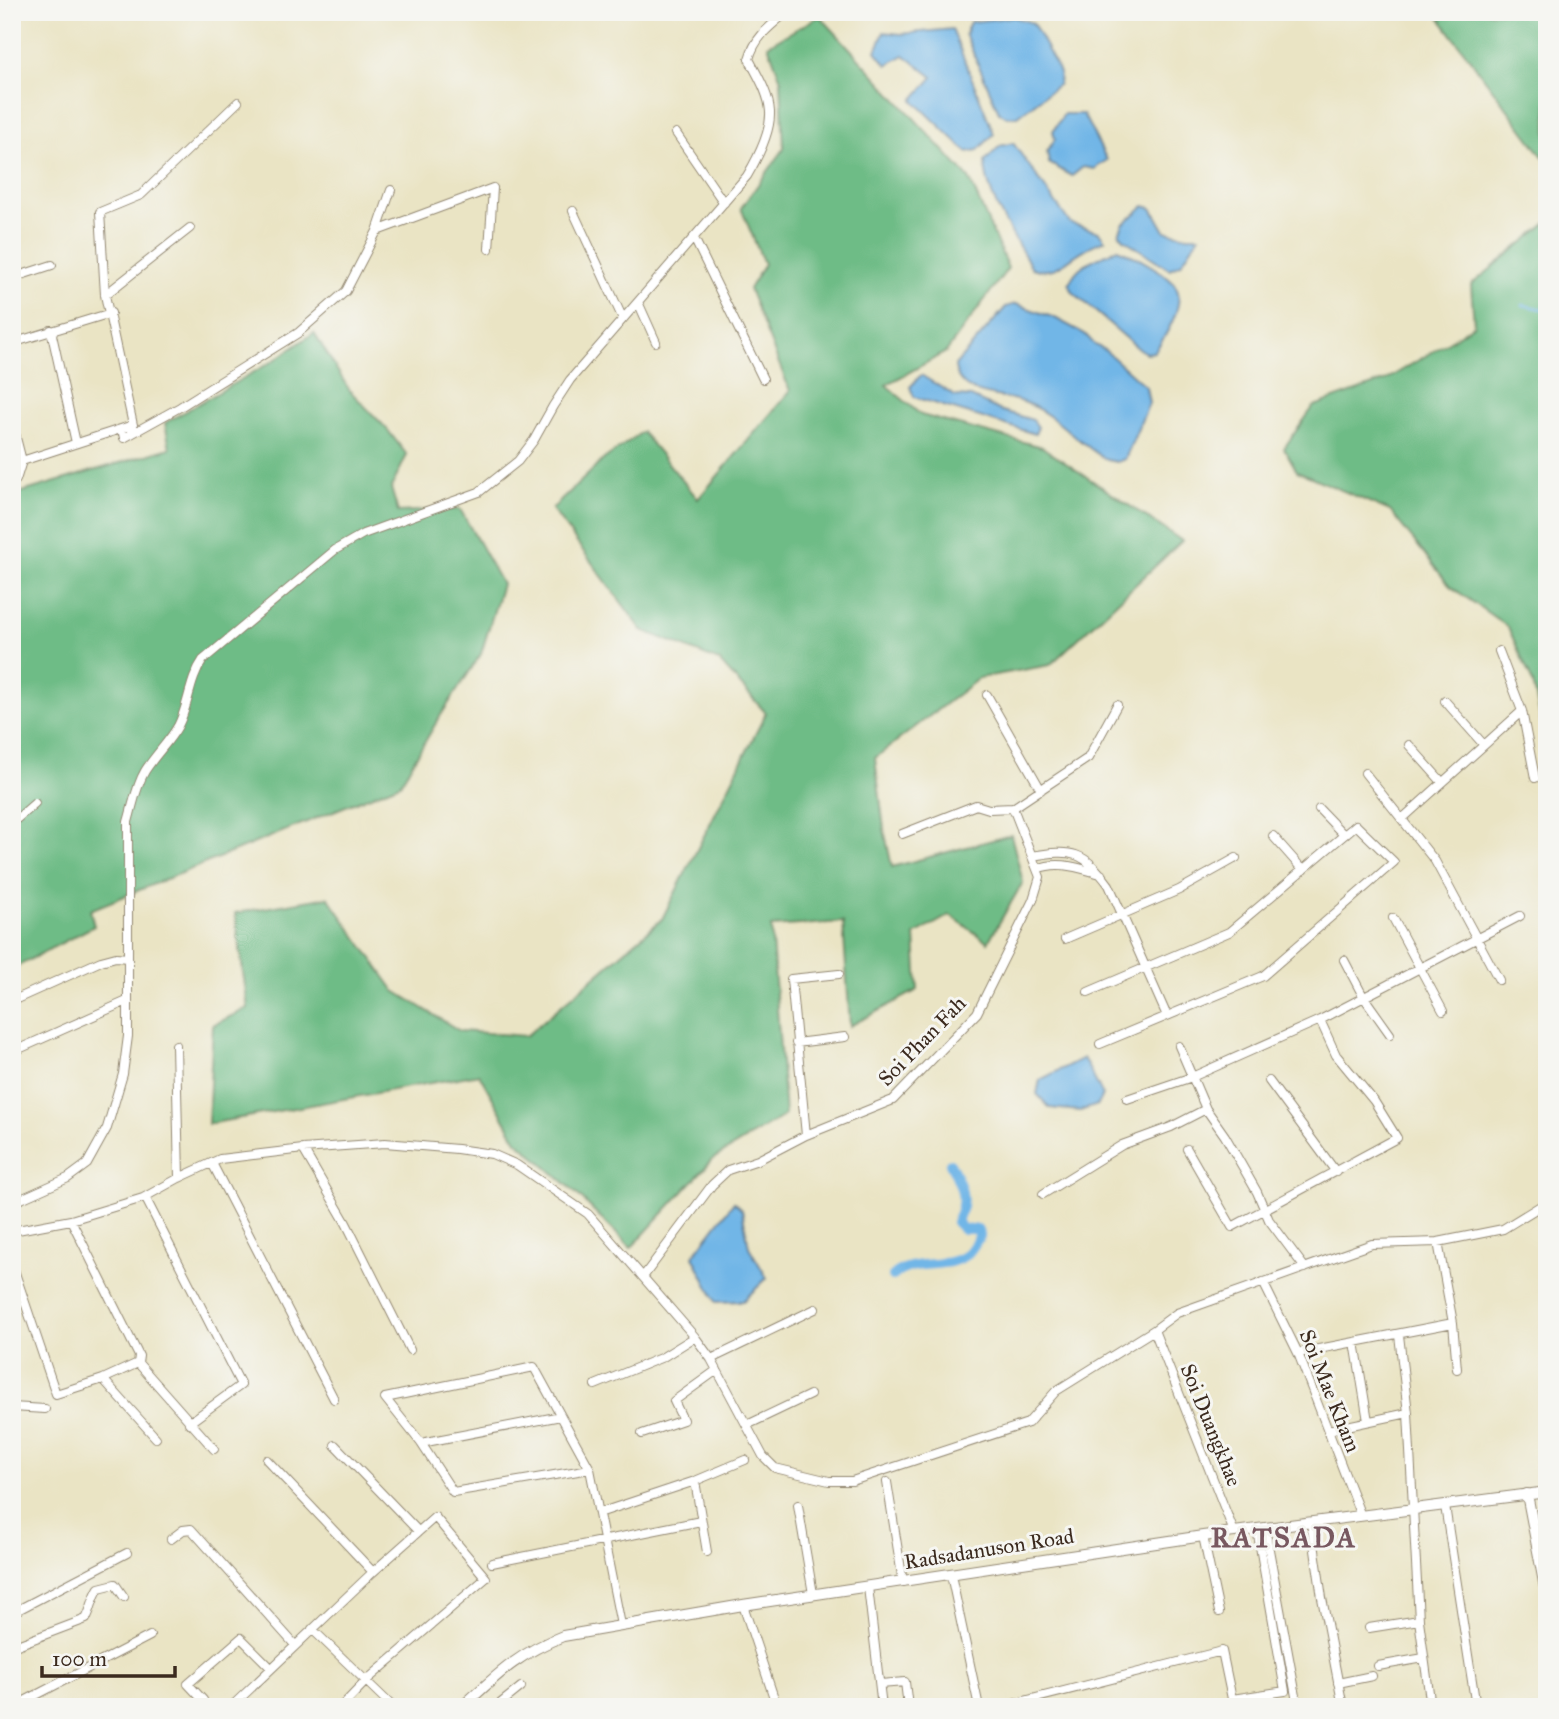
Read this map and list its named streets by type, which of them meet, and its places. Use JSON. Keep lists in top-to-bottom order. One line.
{"streets":{"street":["Soi Phan Fah","Soi Mae Kham","Soi Duangkhae","Radsadanuson Road"]},"crossings":[["Soi Mae Kham","Radsadanuson Road"],["Soi Duangkhae","Radsadanuson Road"]],"districts":["RATSADA"],"scale_bar":"100 m"}
